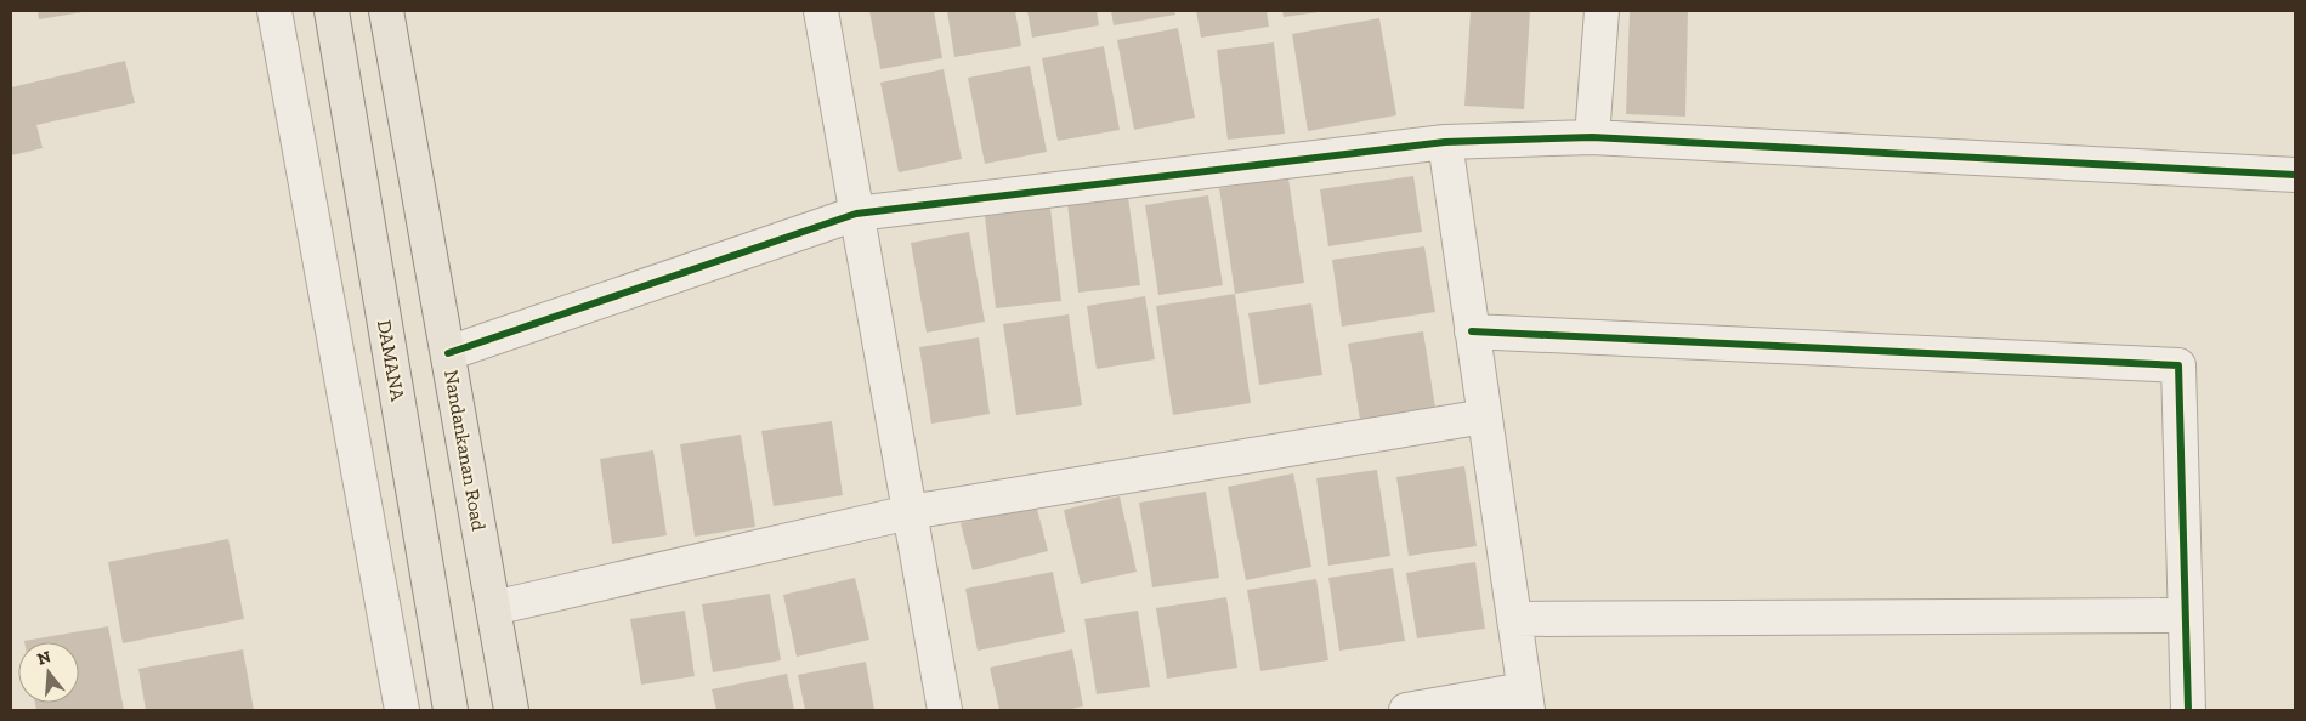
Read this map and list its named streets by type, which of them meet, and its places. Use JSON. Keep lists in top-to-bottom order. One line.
{"streets":{"main road":["DAMANA","Nandankanan Road"]},"north":"top"}
